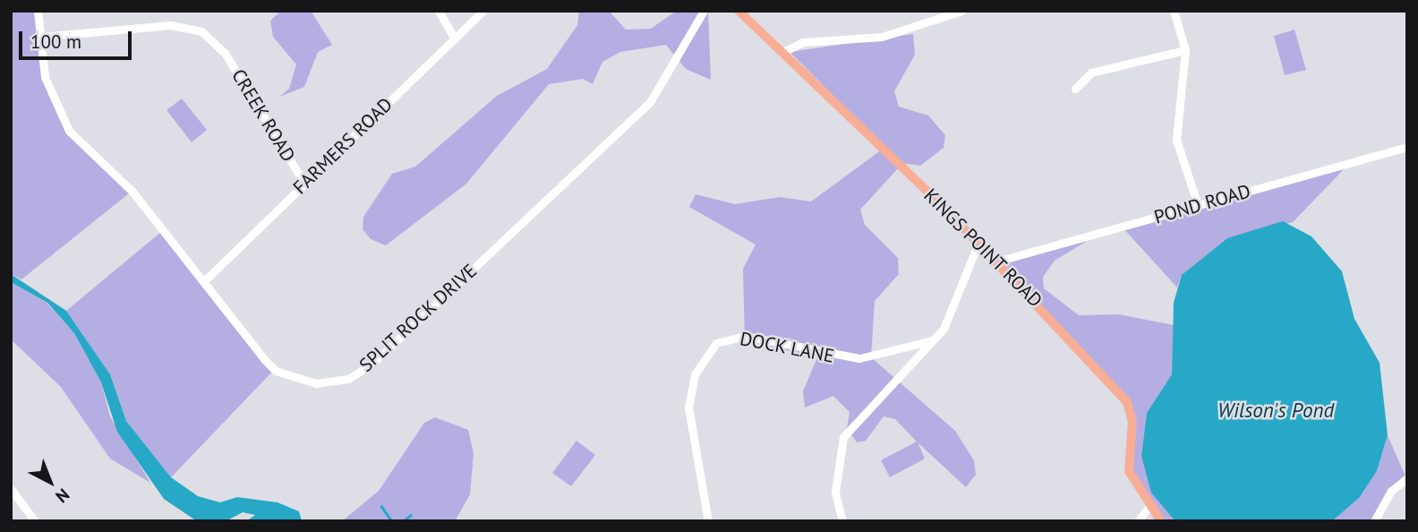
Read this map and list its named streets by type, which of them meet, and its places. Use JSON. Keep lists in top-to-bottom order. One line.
{"streets":{"main road":["KINGS POINT ROAD"],"street":["CREEK ROAD","FARMERS ROAD","POND ROAD","SPLIT ROCK DRIVE","DOCK LANE"]},"crossings":[["CREEK ROAD","FARMERS ROAD"],["CREEK ROAD","SPLIT ROCK DRIVE"],["FARMERS ROAD","SPLIT ROCK DRIVE"],["POND ROAD","KINGS POINT ROAD"]],"water":["Wilson's Pond"],"scale_bar":"100 m","north":"bottom right"}
